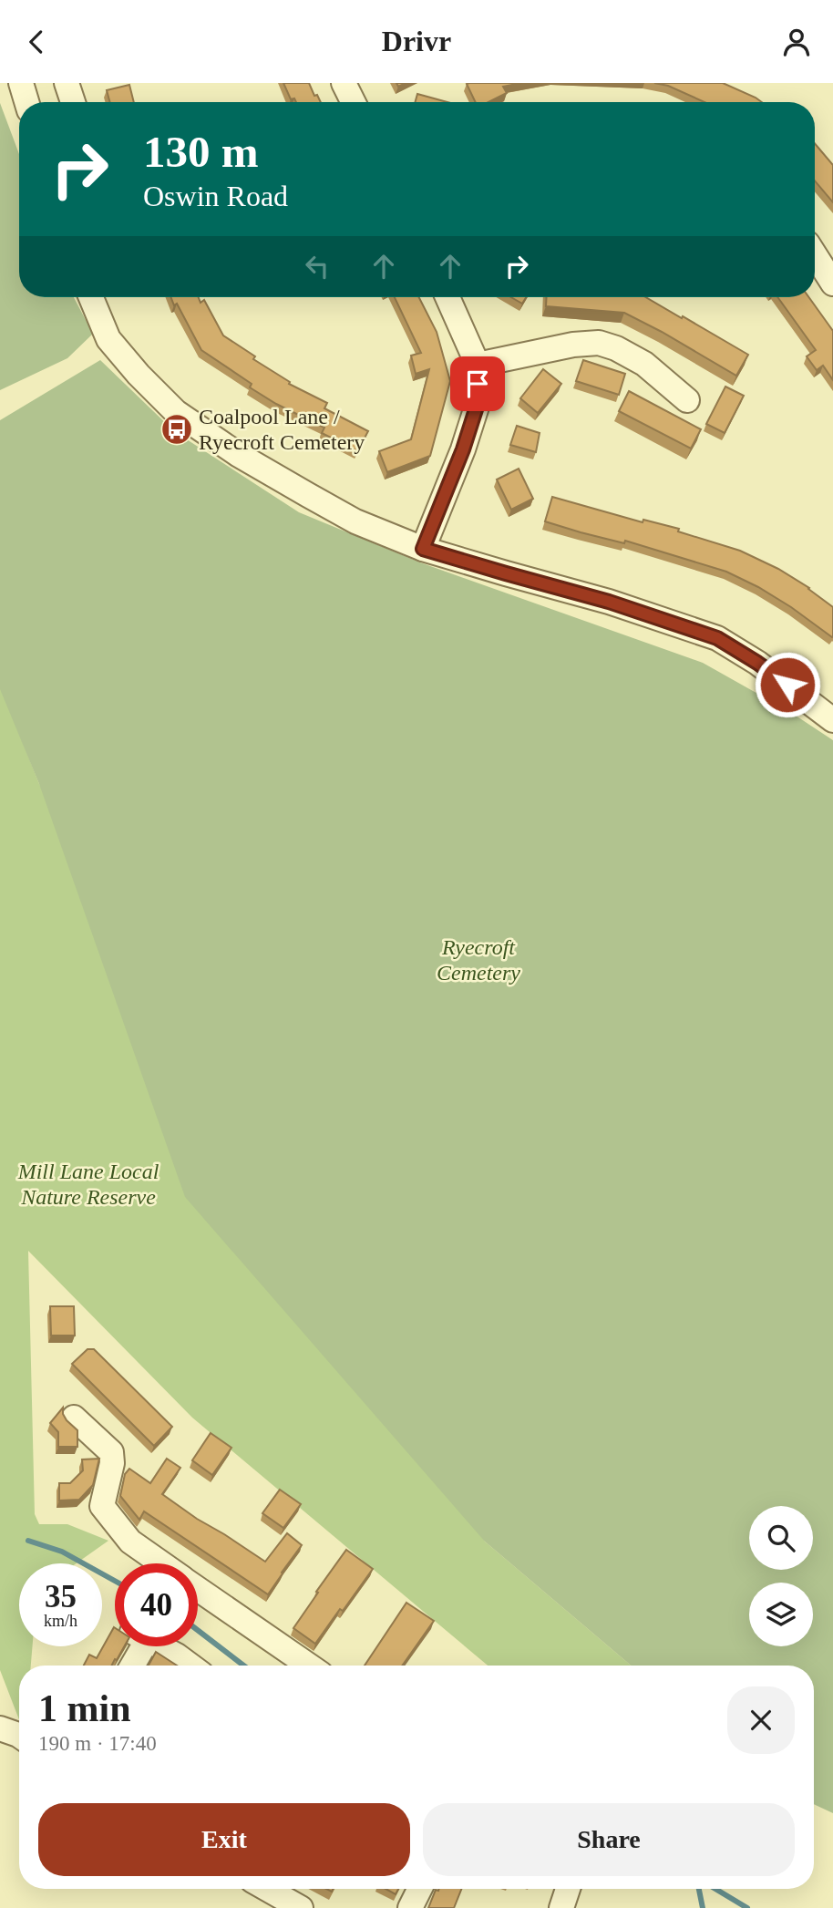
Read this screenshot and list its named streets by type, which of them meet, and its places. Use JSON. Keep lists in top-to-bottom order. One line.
{"parks":["Ryecroft Cemetery","Mill Lane Local Nature Reserve"],"places":{"bus stop":["Coalpool Lane / Ryecroft Cemetery"]},"page":{"header":"Drivr","turn":["130 m","Oswin Road"],"speed":"35 km/h","limit":"40","heading":["1 min","190 m · 17:40"],"buttons":["Exit","Share"]}}
